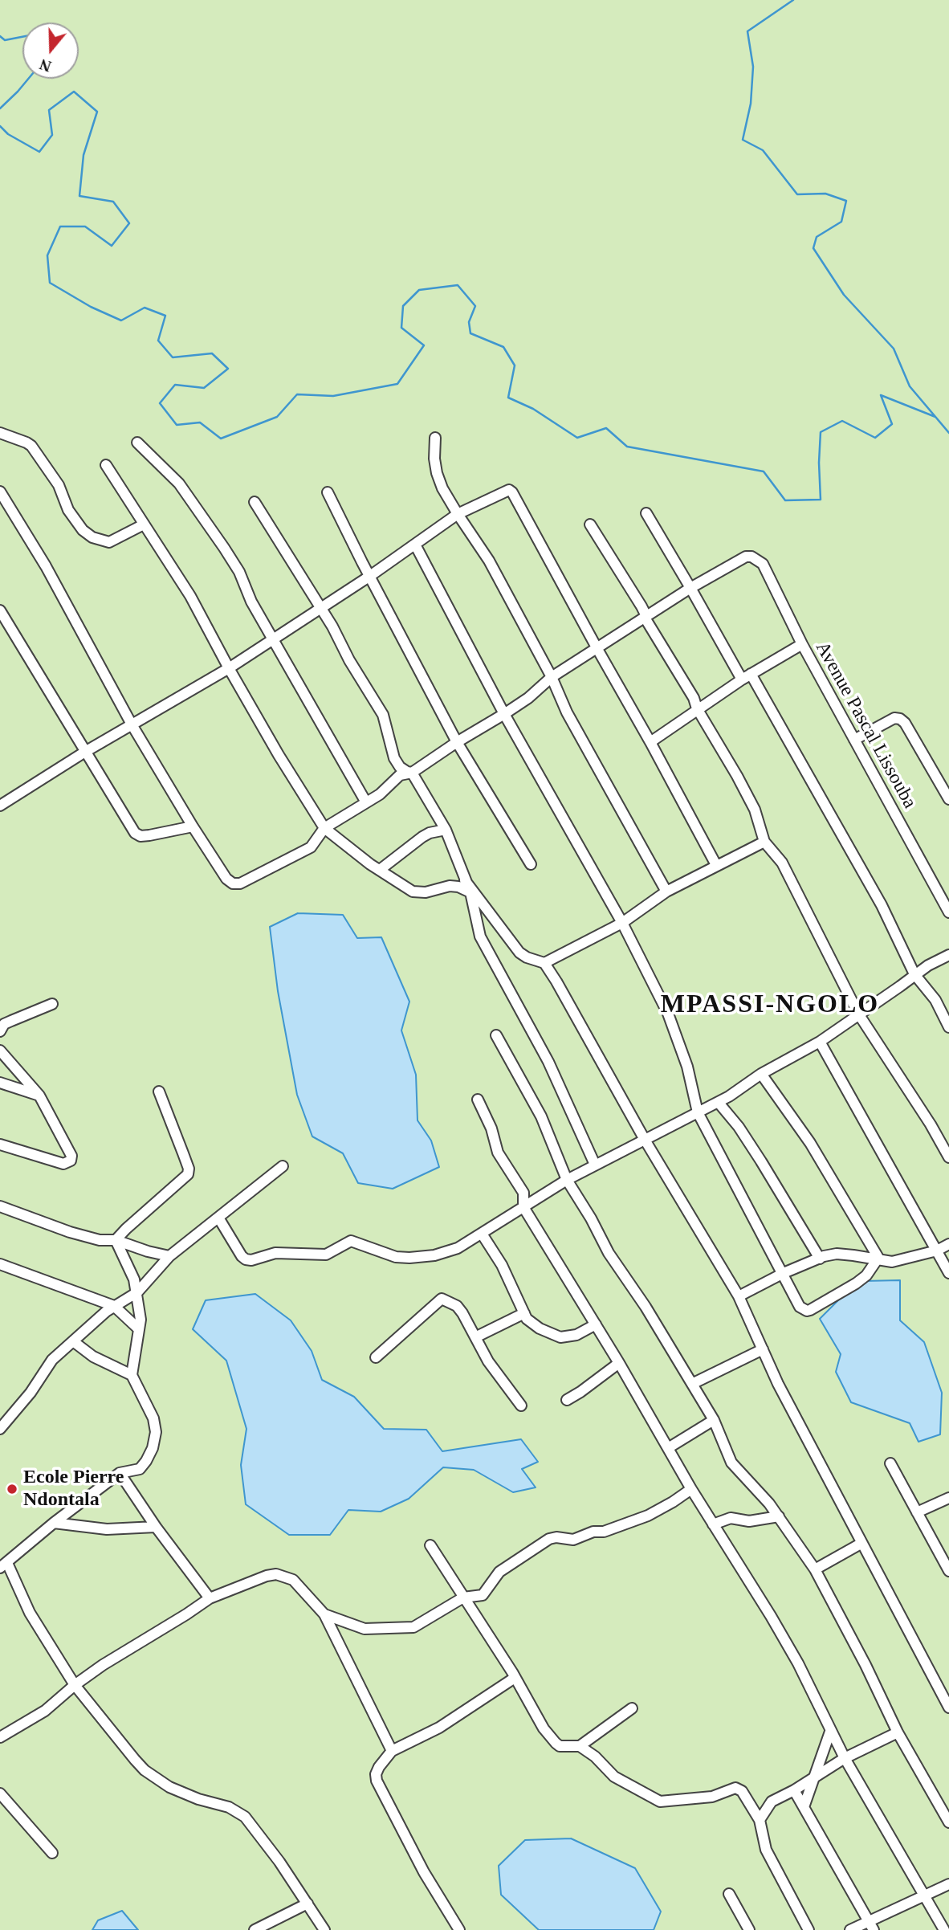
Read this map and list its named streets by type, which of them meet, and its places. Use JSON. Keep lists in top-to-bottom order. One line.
{"streets":{"street":["Avenue Pascal Lissouba"]},"districts":["MPASSI-NGOLO"],"places":["Ecole Pierre Ndontala"],"north":"bottom"}
